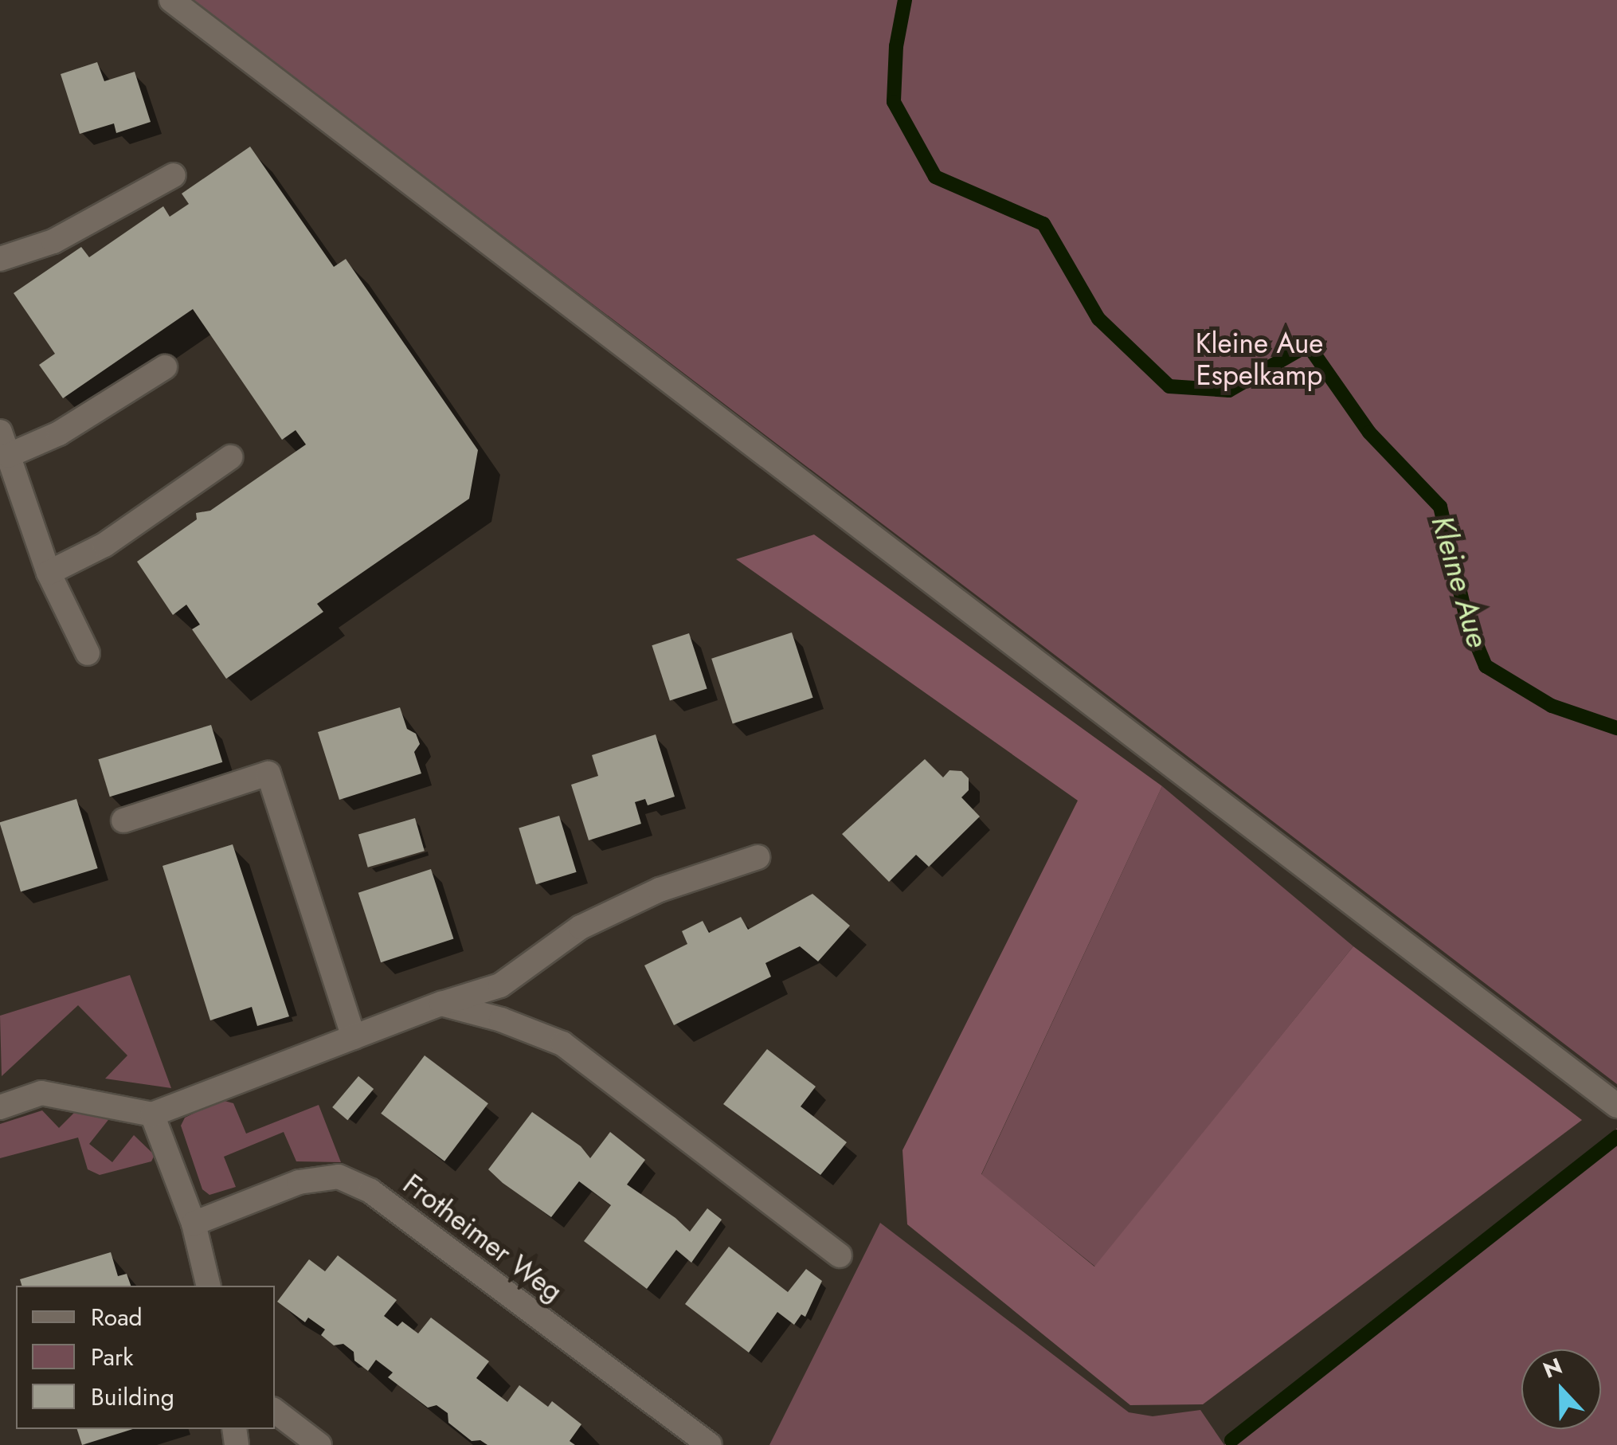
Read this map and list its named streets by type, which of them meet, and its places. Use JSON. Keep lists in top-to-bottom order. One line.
{"streets":{"street":["Frotheimer Weg"]},"water":["Kleine Aue"],"parks":["Kleine Aue Espelkamp"],"legend":["Road","Park","Building"],"north":"top"}
